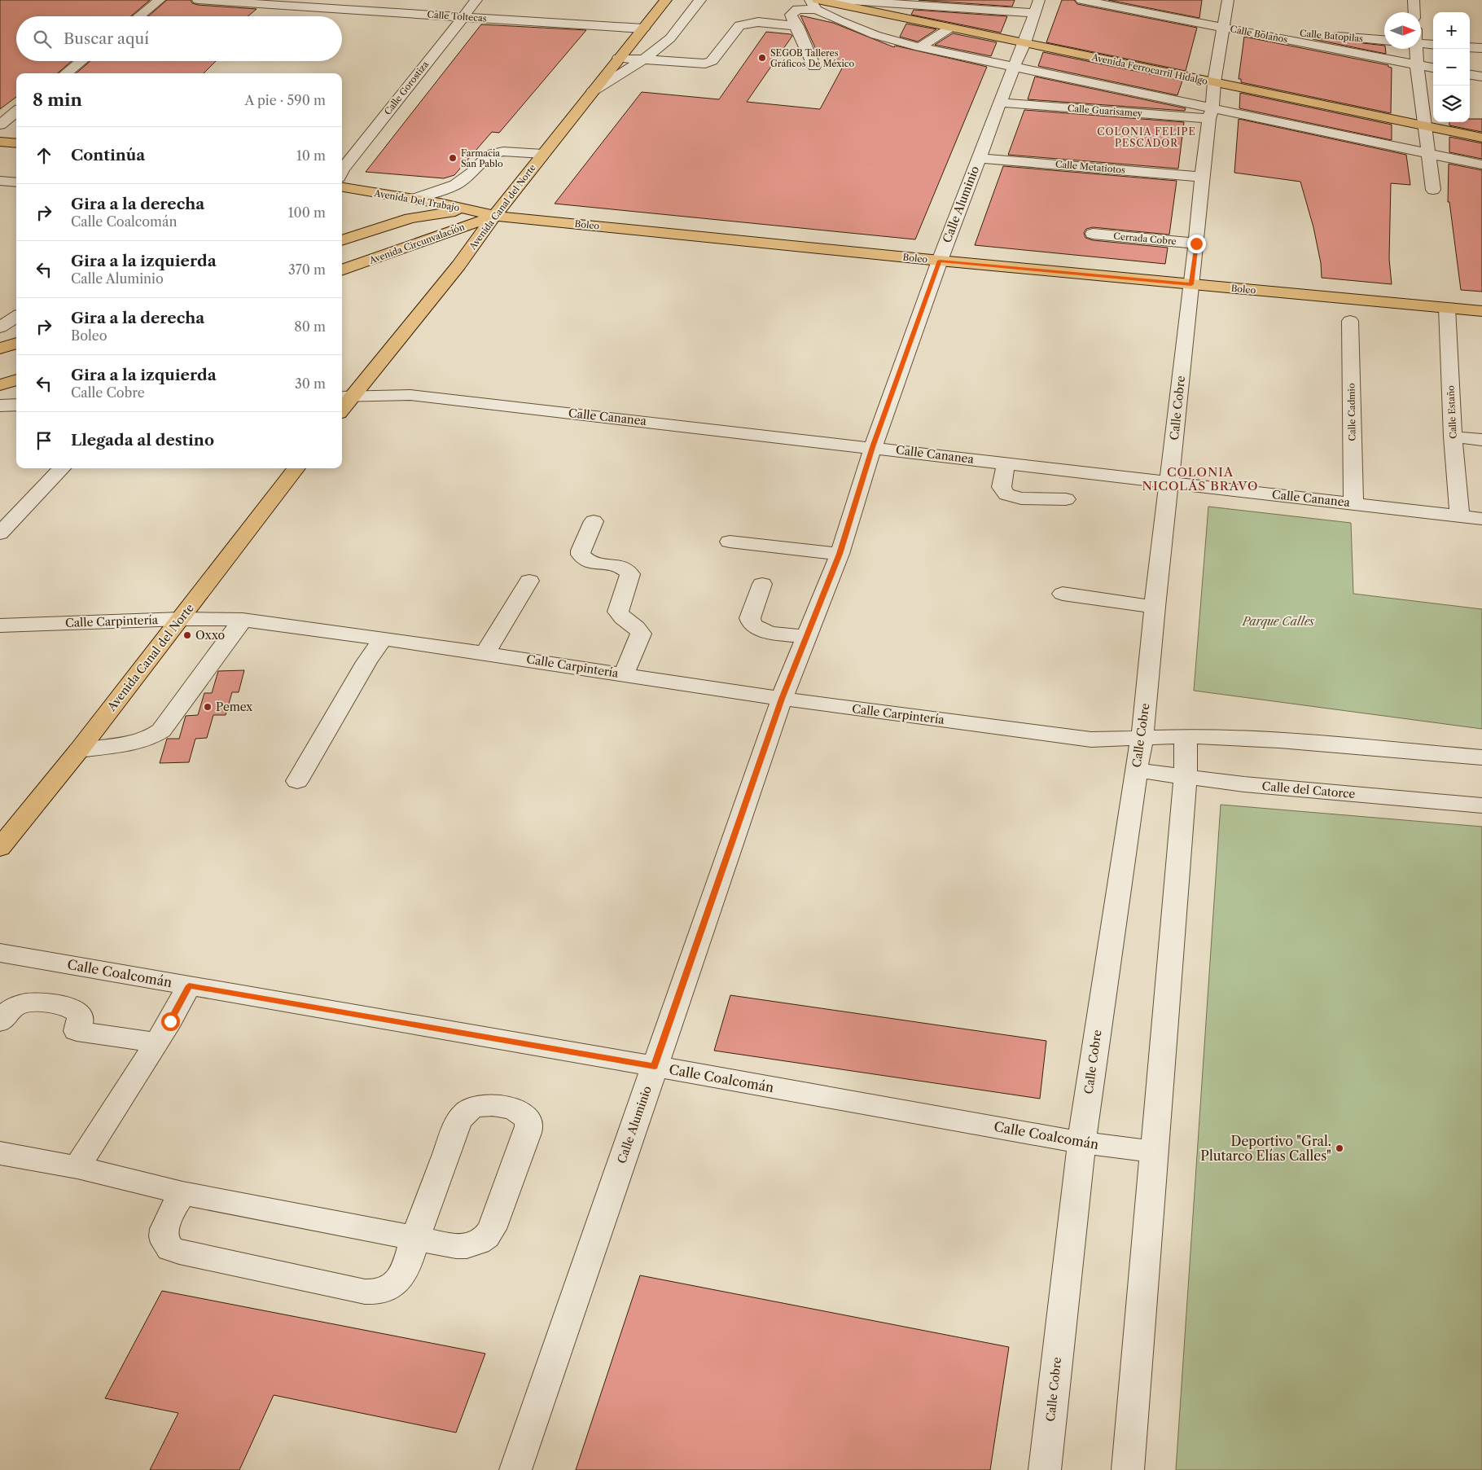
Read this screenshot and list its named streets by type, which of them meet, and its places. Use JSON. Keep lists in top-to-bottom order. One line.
{"streets":{"main road":["Avenida Ferrocarril Hidalgo","Avenida Del Trabajo","Avenida Canal del Norte","Boleo","Avenida Circunvalación"],"street":["Calle Toltecas","Calle Bolaños","Calle Batopilas","Calle Gorostiza","Calle Guarisamey","Calle Metatiotos","Calle Aluminio","Cerrada Cobre","Calle Cobre","Calle Cadmio","Calle Estaño","Calle Cananea","Calle Carpintería","Calle del Catorce","Calle Coalcomán"]},"crossings":[["Calle Toltecas","Calle Gorostiza"],["Calle Toltecas","Avenida Canal del Norte"],["Calle Bolaños","Calle Batopilas"],["Calle Bolaños","Calle Cobre"],["Calle Batopilas","Calle Cobre"],["Avenida Ferrocarril Hidalgo","Calle Aluminio"],["Avenida Ferrocarril Hidalgo","Calle Cobre"],["Calle Guarisamey","Calle Aluminio"],["Calle Guarisamey","Calle Cobre"],["Calle Metatiotos","Calle Aluminio"],["Calle Metatiotos","Calle Cobre"],["Avenida Del Trabajo","Avenida Canal del Norte"],["Avenida Del Trabajo","Boleo"],["Avenida Del Trabajo","Avenida Circunvalación"],["Calle Aluminio","Boleo"],["Calle Aluminio","Calle Cananea"],["Calle Aluminio","Calle Carpintería"],["Calle Aluminio","Calle Coalcomán"],["Avenida Canal del Norte","Boleo"],["Avenida Canal del Norte","Avenida Circunvalación"],["Avenida Canal del Norte","Calle Cananea"],["Avenida Canal del Norte","Calle Carpintería"],["Boleo","Avenida Circunvalación"],["Boleo","Calle Cobre"],["Boleo","Calle Estaño"],["Cerrada Cobre","Calle Cobre"],["Calle Cobre","Calle Cananea"],["Calle Cobre","Calle Carpintería"],["Calle Cobre","Calle del Catorce"],["Calle Cobre","Calle Coalcomán"],["Calle Cadmio","Calle Cananea"],["Calle Estaño","Calle Cananea"]],"districts":["COLONIA FELIPE PESCADOR","COLONIA NICOLÁS BRAVO"],"parks":["Parque Calles"],"places":["SEGOB Talleres Gráficos De México","Farmacia San Pablo","Oxxo","Pemex","Deportivo \"Gral. Plutarco Elías Calles\""],"north":"right","page":{"map_buttons":["+","−"],"search":"Buscar aquí","heading":["8 min","A pie · 590 m"],"list":[["Continúa","10 m"],["Gira a la derecha","Calle Coalcomán","100 m"],["Gira a la izquierda","Calle Aluminio","370 m"],["Gira a la derecha","Boleo","80 m"],["Gira a la izquierda","Calle Cobre","30 m"],"Llegada al destino"]}}
